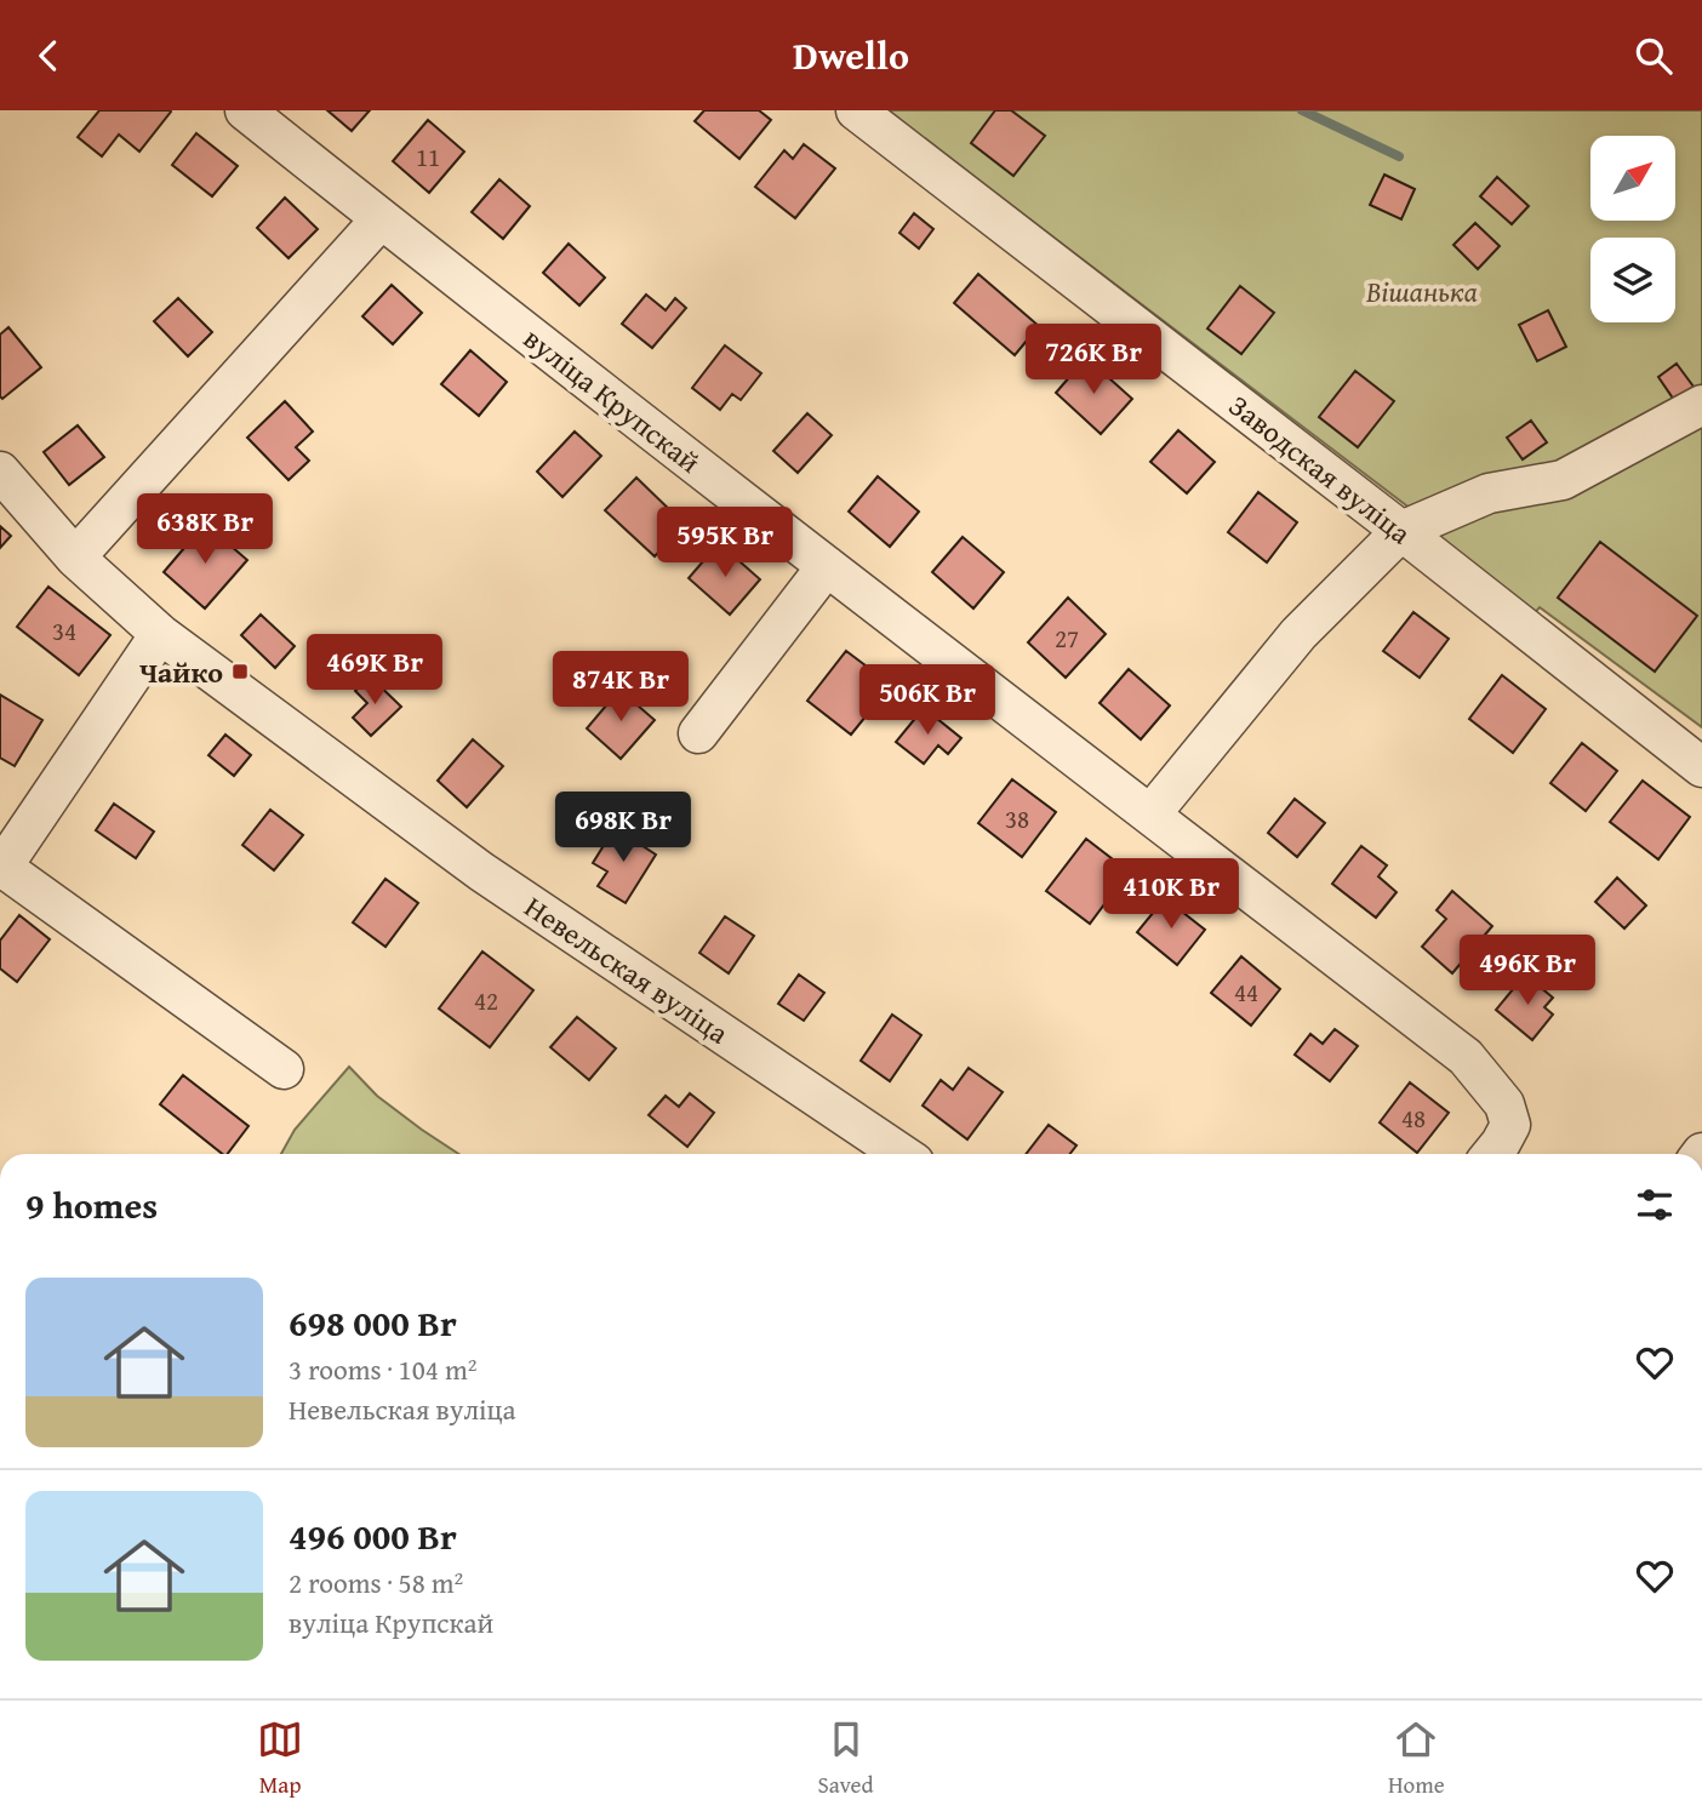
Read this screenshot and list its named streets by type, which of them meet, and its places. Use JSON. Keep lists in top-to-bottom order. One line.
{"streets":{"street":["вуліца Крупскай","Заводская вуліца","Невельская вуліца"]},"parks":["Вішанька"],"places":{"transit":["Чайко"]},"house_numbers":["11","34","27","38","44","42","48"],"north":"top right","page":{"header":"Dwello","price":["726K Br","638K Br","595K Br","469K Br","874K Br","506K Br","698K Br","410K Br","496K Br"],"heading":"9 homes","list":[{"name":"698 000 Br","note":"3 rooms · 104 m² · Невельская вуліца"},{"name":"496 000 Br","note":"2 rooms · 58 m² · вуліца Крупскай"}],"tabs":["Map","Saved","Home"]}}
